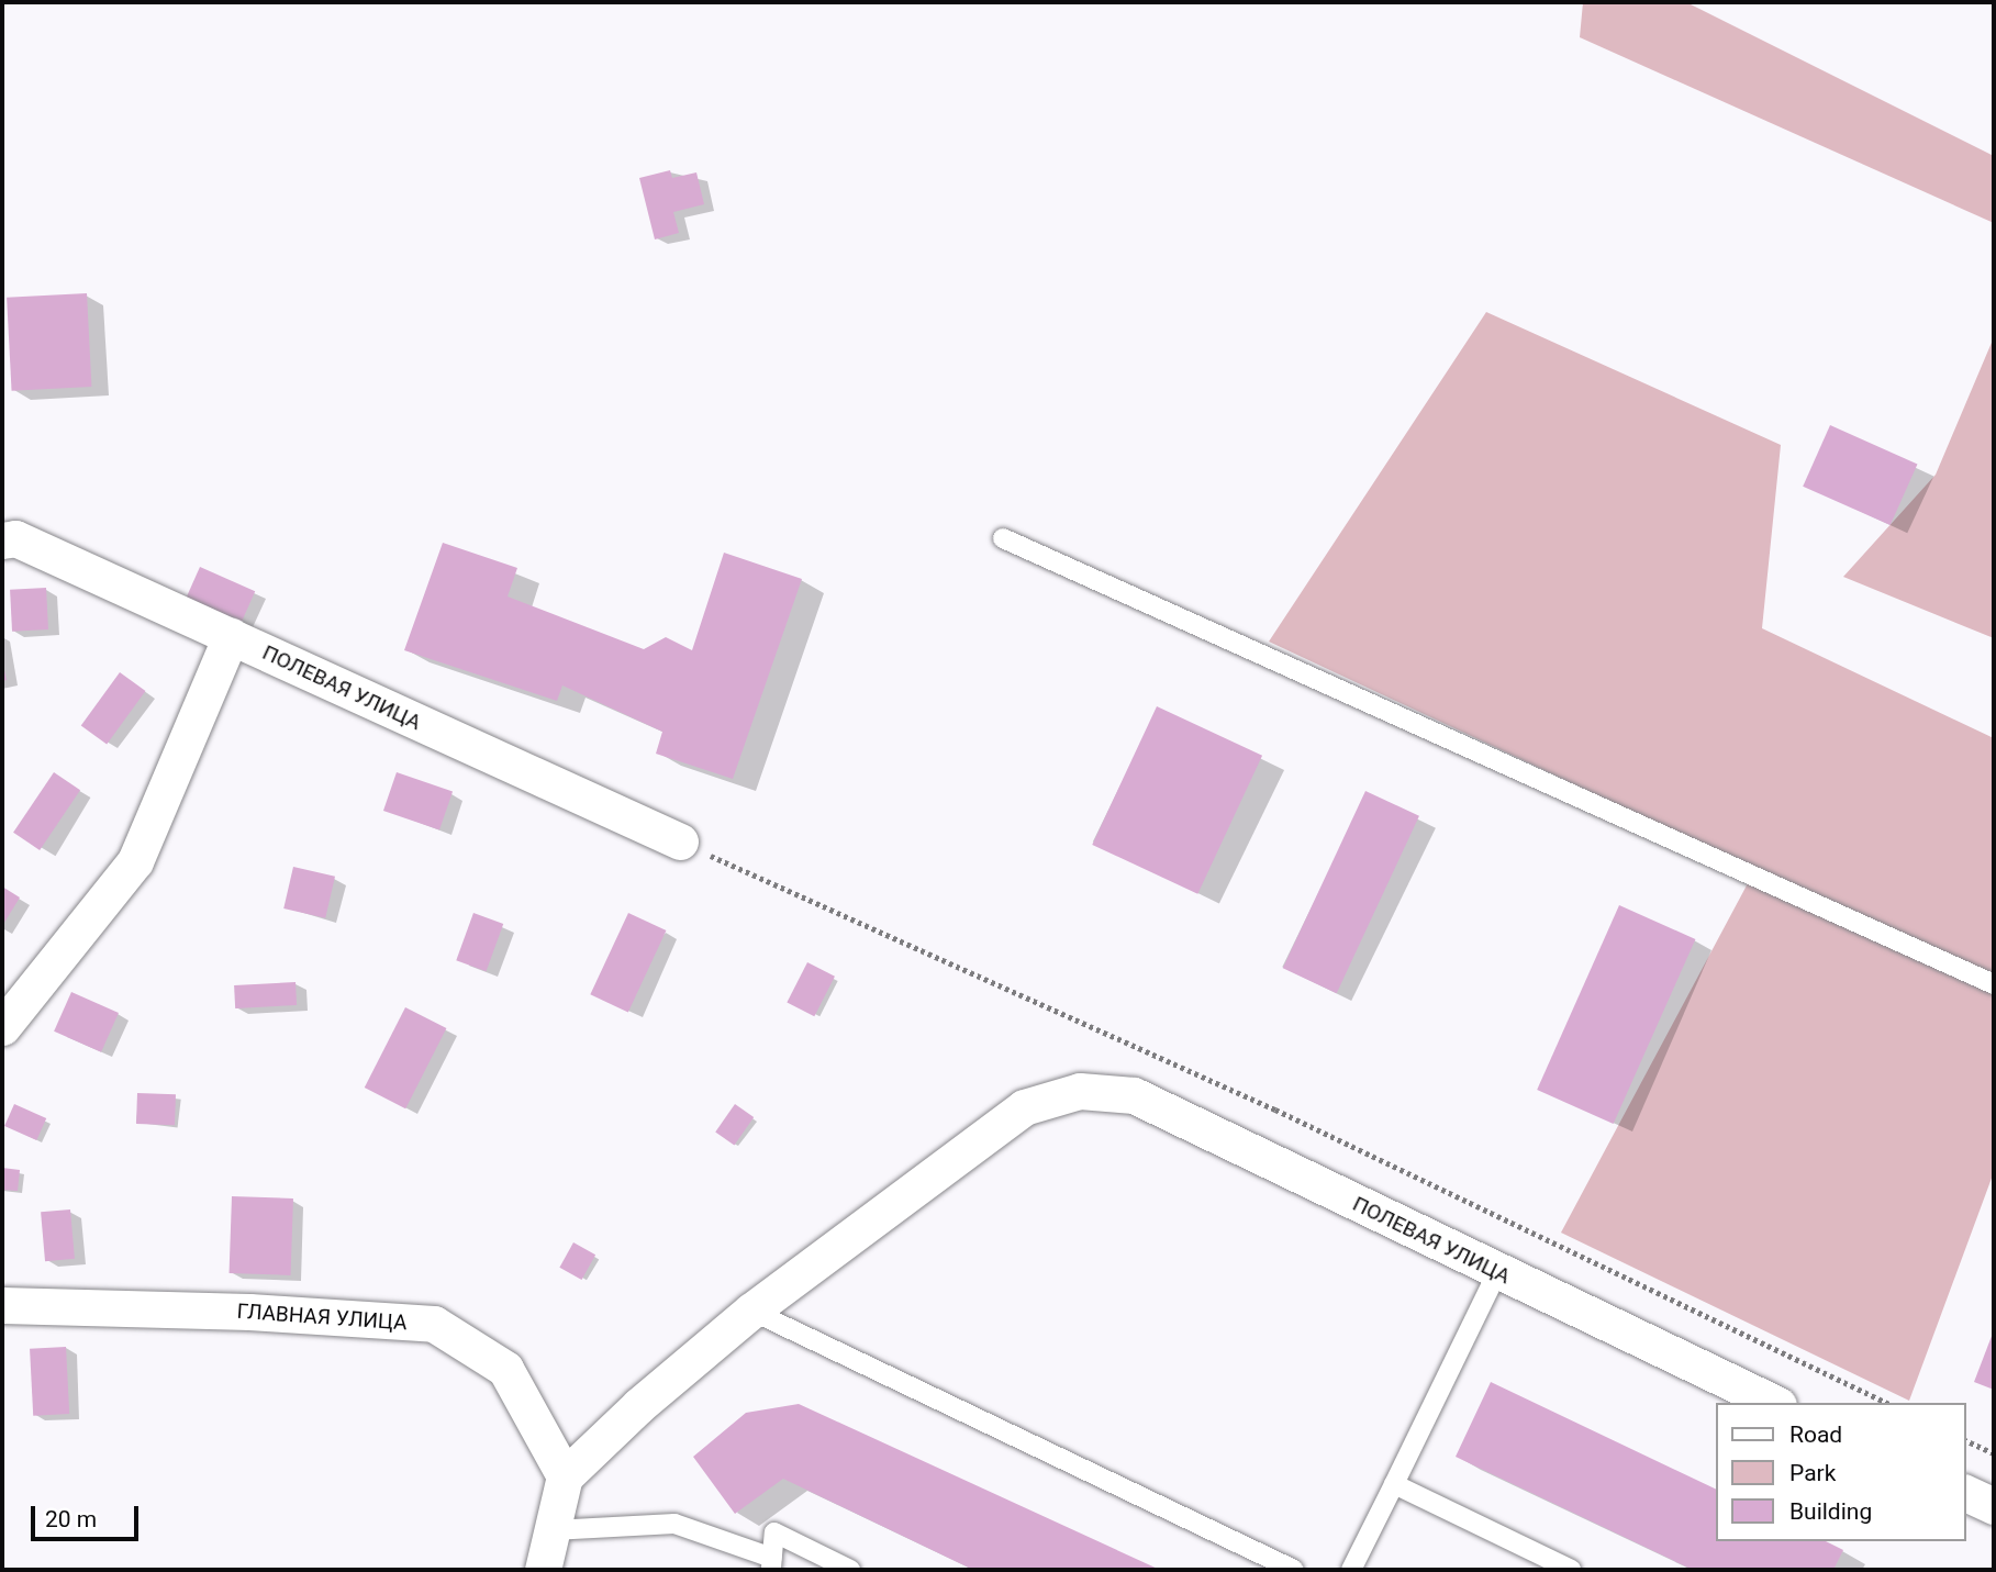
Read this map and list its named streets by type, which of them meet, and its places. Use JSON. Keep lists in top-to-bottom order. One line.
{"streets":{"street":["ПОЛЕВАЯ УЛИЦА","ГЛАВНАЯ УЛИЦА"]},"legend":["Road","Park","Building"],"scale_bar":"20 m"}
